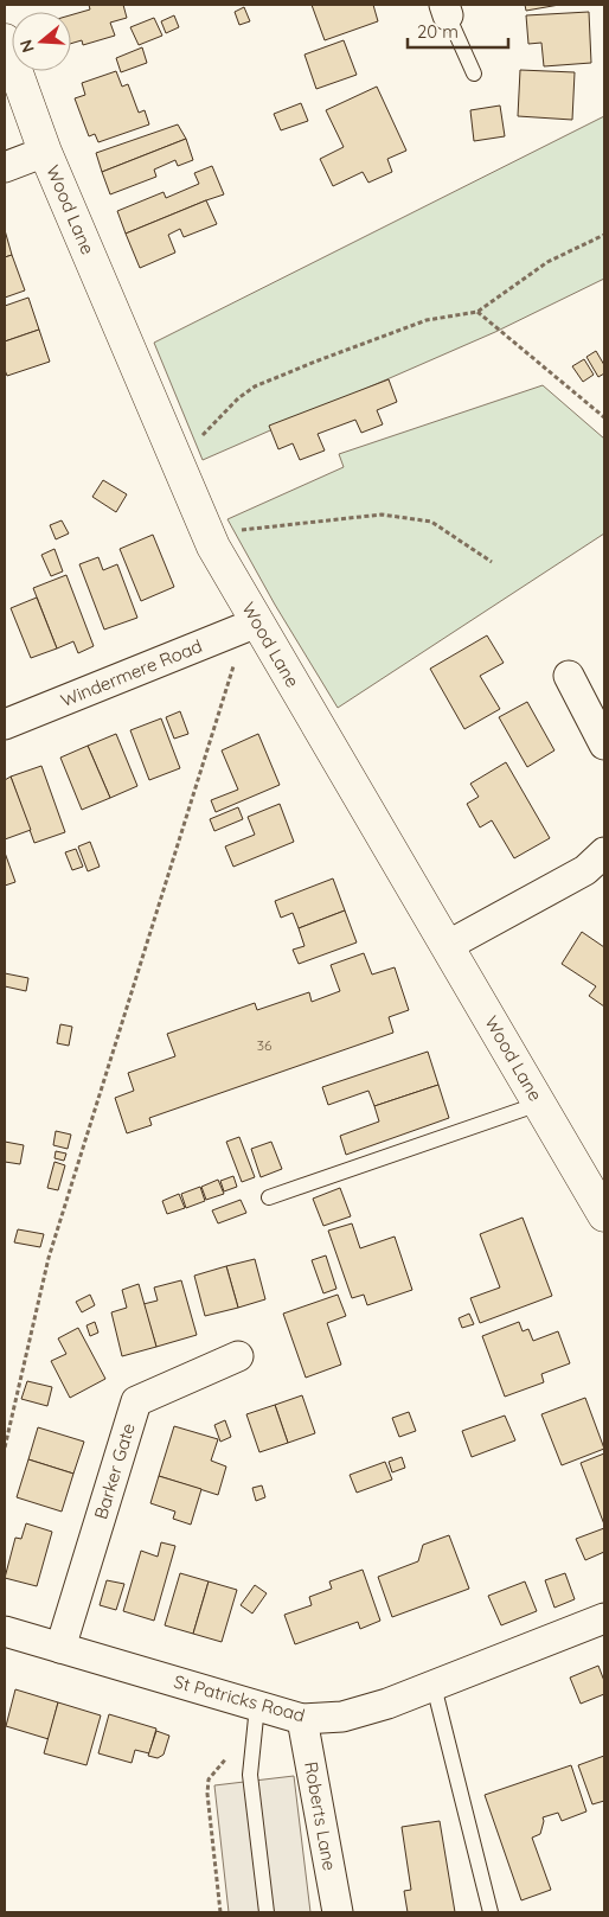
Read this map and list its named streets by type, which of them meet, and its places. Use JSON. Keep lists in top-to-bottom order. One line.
{"streets":{"street":["Wood Lane","Windermere Road","Barker Gate","St Patricks Road","Roberts Lane"]},"crossings":[["Wood Lane","Windermere Road"],["Barker Gate","St Patricks Road"],["St Patricks Road","Roberts Lane"]],"house_numbers":["36"],"scale_bar":"20 m","north":"left"}
